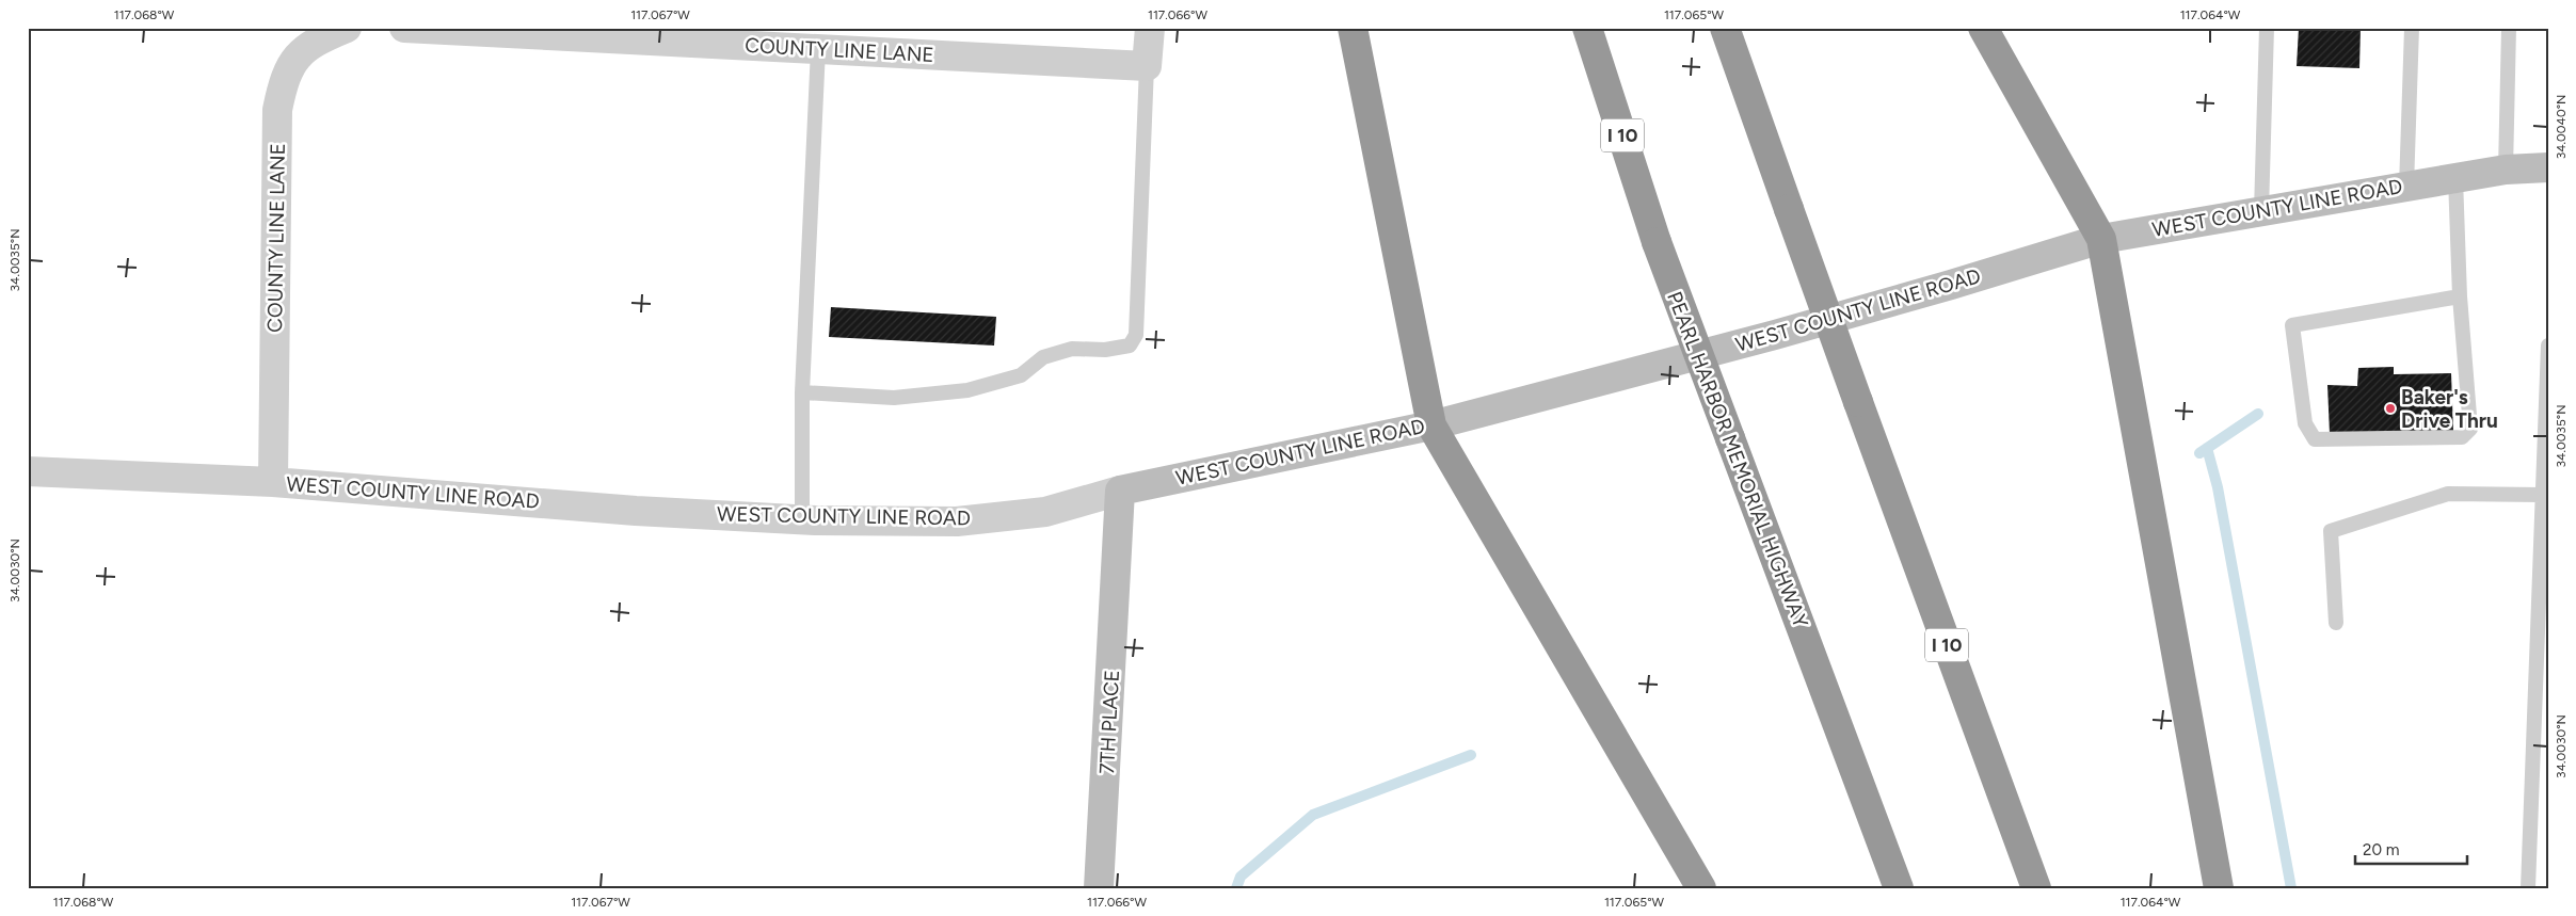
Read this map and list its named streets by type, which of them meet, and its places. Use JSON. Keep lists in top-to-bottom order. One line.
{"streets":{"highway":["I 10","PEARL HARBOR MEMORIAL HIGHWAY"],"street":["COUNTY LINE LANE","WEST COUNTY LINE ROAD","7TH PLACE"]},"crossings":[["COUNTY LINE LANE","WEST COUNTY LINE ROAD"],["WEST COUNTY LINE ROAD","7TH PLACE"]],"places":["Baker's Drive Thru"],"scale_bar":"20 m","coordinates":["117.068°W","117.067°W","117.066°W","117.065°W","117.064°W","34.0040°N","34.0035°N","34.0030°N"]}
